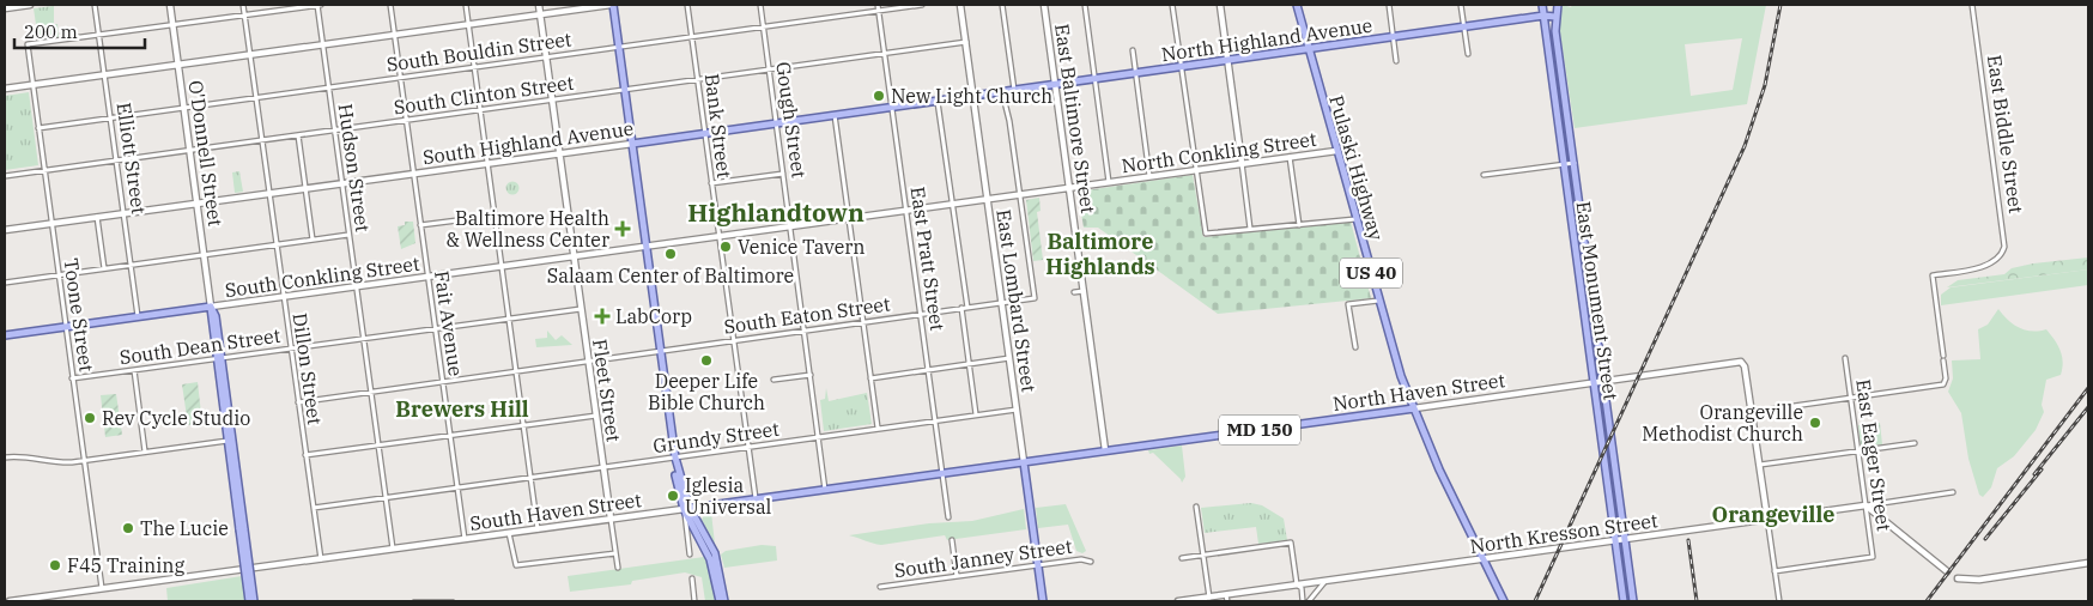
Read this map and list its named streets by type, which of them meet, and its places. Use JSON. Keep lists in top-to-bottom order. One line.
{"streets":{"main road":["North Highland Avenue","South Highland Avenue","O'Donnell Street","Pulaski Highway","US 40","South Conkling Street","East Lombard Street","East Monument Street","North Haven Street","MD 150","South Haven Street"],"street":["South Bouldin Street","South Clinton Street","East Baltimore Street","Gough Street","Bank Street","East Biddle Street","North Conkling Street","Elliott Street","Hudson Street","East Pratt Street","Toone Street","South Eaton Street","Fait Avenue","South Dean Street","Dillon Street","Fleet Street","Grundy Street","East Eager Street","North Kresson Street","South Janney Street"]},"crossings":[["North Highland Avenue","East Baltimore Street"],["North Highland Avenue","South Highland Avenue"],["North Highland Avenue","Pulaski Highway"],["North Highland Avenue","East Monument Street"],["South Bouldin Street","Gough Street"],["South Bouldin Street","Bank Street"],["South Bouldin Street","O'Donnell Street"],["South Bouldin Street","Elliott Street"],["South Bouldin Street","Hudson Street"],["South Bouldin Street","East Pratt Street"],["South Bouldin Street","Toone Street"],["South Bouldin Street","Fait Avenue"],["South Bouldin Street","Dillon Street"],["South Bouldin Street","Fleet Street"],["South Clinton Street","Gough Street"],["South Clinton Street","Bank Street"],["South Clinton Street","O'Donnell Street"],["South Clinton Street","Elliott Street"],["South Clinton Street","Hudson Street"],["South Clinton Street","East Pratt Street"],["South Clinton Street","East Lombard Street"],["South Clinton Street","Toone Street"],["South Clinton Street","Fait Avenue"],["South Clinton Street","Dillon Street"],["South Clinton Street","Fleet Street"],["East Baltimore Street","South Highland Avenue"],["East Baltimore Street","North Conkling Street"],["East Baltimore Street","South Conkling Street"],["East Baltimore Street","North Haven Street"],["East Baltimore Street","South Haven Street"],["Gough Street","South Highland Avenue"],["Gough Street","South Conkling Street"],["Gough Street","South Eaton Street"],["Gough Street","Grundy Street"],["Gough Street","South Haven Street"],["Bank Street","South Highland Avenue"],["Bank Street","South Conkling Street"],["Bank Street","South Eaton Street"],["Bank Street","Grundy Street"],["Bank Street","South Haven Street"],["East Biddle Street","East Eager Street"],["South Highland Avenue","O'Donnell Street"],["South Highland Avenue","Elliott Street"],["South Highland Avenue","Hudson Street"],["South Highland Avenue","East Pratt Street"],["South Highland Avenue","East Lombard Street"],["South Highland Avenue","Toone Street"],["South Highland Avenue","Fait Avenue"],["South Highland Avenue","Dillon Street"],["South Highland Avenue","Fleet Street"],["North Conkling Street","Pulaski Highway"],["North Conkling Street","South Conkling Street"],["O'Donnell Street","South Conkling Street"],["O'Donnell Street","South Dean Street"],["O'Donnell Street","South Haven Street"],["Elliott Street","South Conkling Street"],["Elliott Street","Toone Street"],["Hudson Street","South Conkling Street"],["Hudson Street","South Eaton Street"],["Hudson Street","South Dean Street"],["Hudson Street","Grundy Street"],["Hudson Street","South Haven Street"],["Pulaski Highway","North Haven Street"],["Pulaski Highway","North Kresson Street"],["East Pratt Street","South Conkling Street"],["East Pratt Street","South Eaton Street"],["East Pratt Street","Grundy Street"],["East Pratt Street","South Haven Street"],["South Conkling Street","East Lombard Street"],["South Conkling Street","Toone Street"],["South Conkling Street","South Eaton Street"],["South Conkling Street","Fait Avenue"],["South Conkling Street","Dillon Street"],["South Conkling Street","Fleet Street"],["East Lombard Street","South Eaton Street"],["East Lombard Street","Grundy Street"],["East Lombard Street","South Haven Street"],["East Lombard Street","South Janney Street"],["East Monument Street","North Haven Street"],["East Monument Street","North Kresson Street"],["Toone Street","South Dean Street"],["Toone Street","South Haven Street"],["South Eaton Street","Fait Avenue"],["South Eaton Street","Dillon Street"],["South Eaton Street","Fleet Street"],["Fait Avenue","South Dean Street"],["Fait Avenue","Grundy Street"],["Fait Avenue","South Haven Street"],["South Dean Street","Dillon Street"],["South Dean Street","Fleet Street"],["Dillon Street","Grundy Street"],["Dillon Street","South Haven Street"],["Fleet Street","Grundy Street"],["Fleet Street","South Haven Street"],["North Haven Street","South Haven Street"],["East Eager Street","North Kresson Street"]],"districts":["Highlandtown","Baltimore Highlands","Brewers Hill","Orangeville"],"places":{"other":["New Light Church","Venice Tavern","Salaam Center of Baltimore","Deeper Life Bible Church","Rev Cycle Studio","Orangeville Methodist Church","Iglesia Universal","The Lucie","F45 Training"],"health":["Baltimore Health & Wellness Center","LabCorp"]},"scale_bar":"200 m"}
